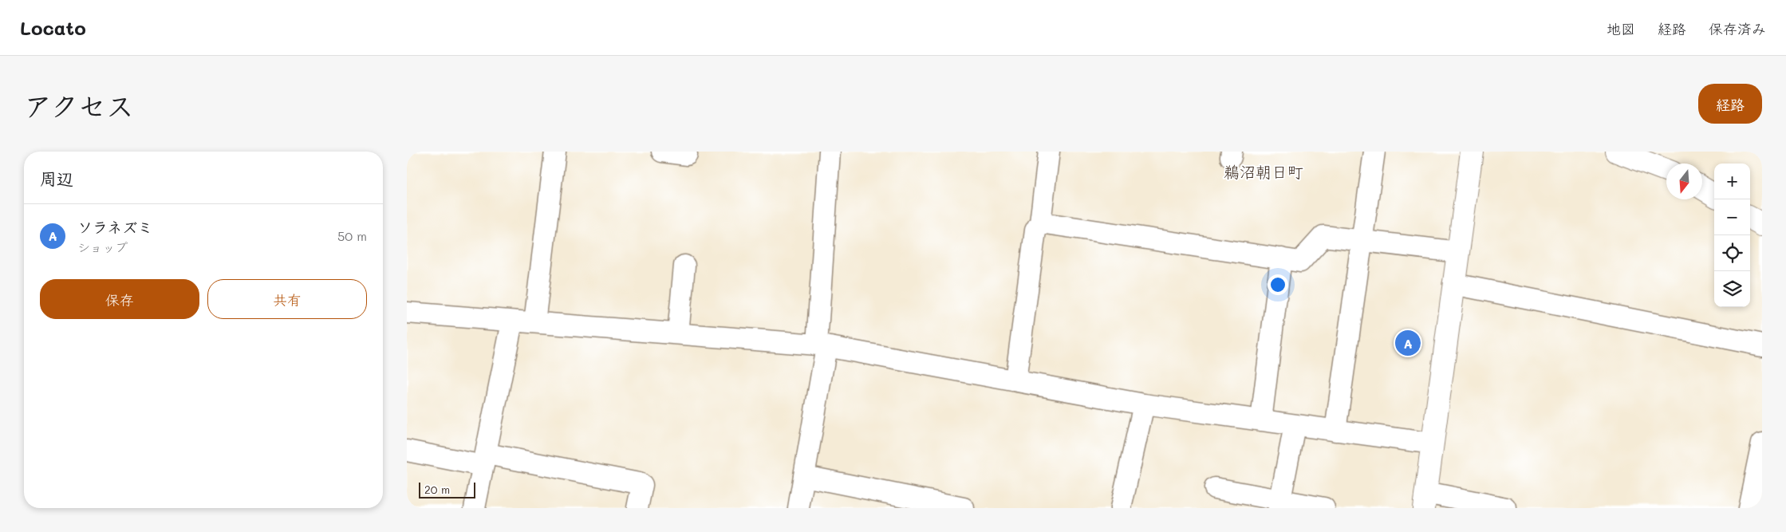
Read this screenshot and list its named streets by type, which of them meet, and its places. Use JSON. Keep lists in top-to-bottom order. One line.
{"districts":["鵜沼朝日町"],"scale_bar":"20 m","north":"bottom","page":{"header":"Locato","nav":["地図","経路","保存済み"],"title":"アクセス","buttons":["経路",["保存","共有"]],"heading":"周辺","map_buttons":["+","−"],"list":[{"mark":"A","name":"ソラネズミ","note":"ショップ","value":"50 m"}],"pins":"A","scale":"20 m"}}
